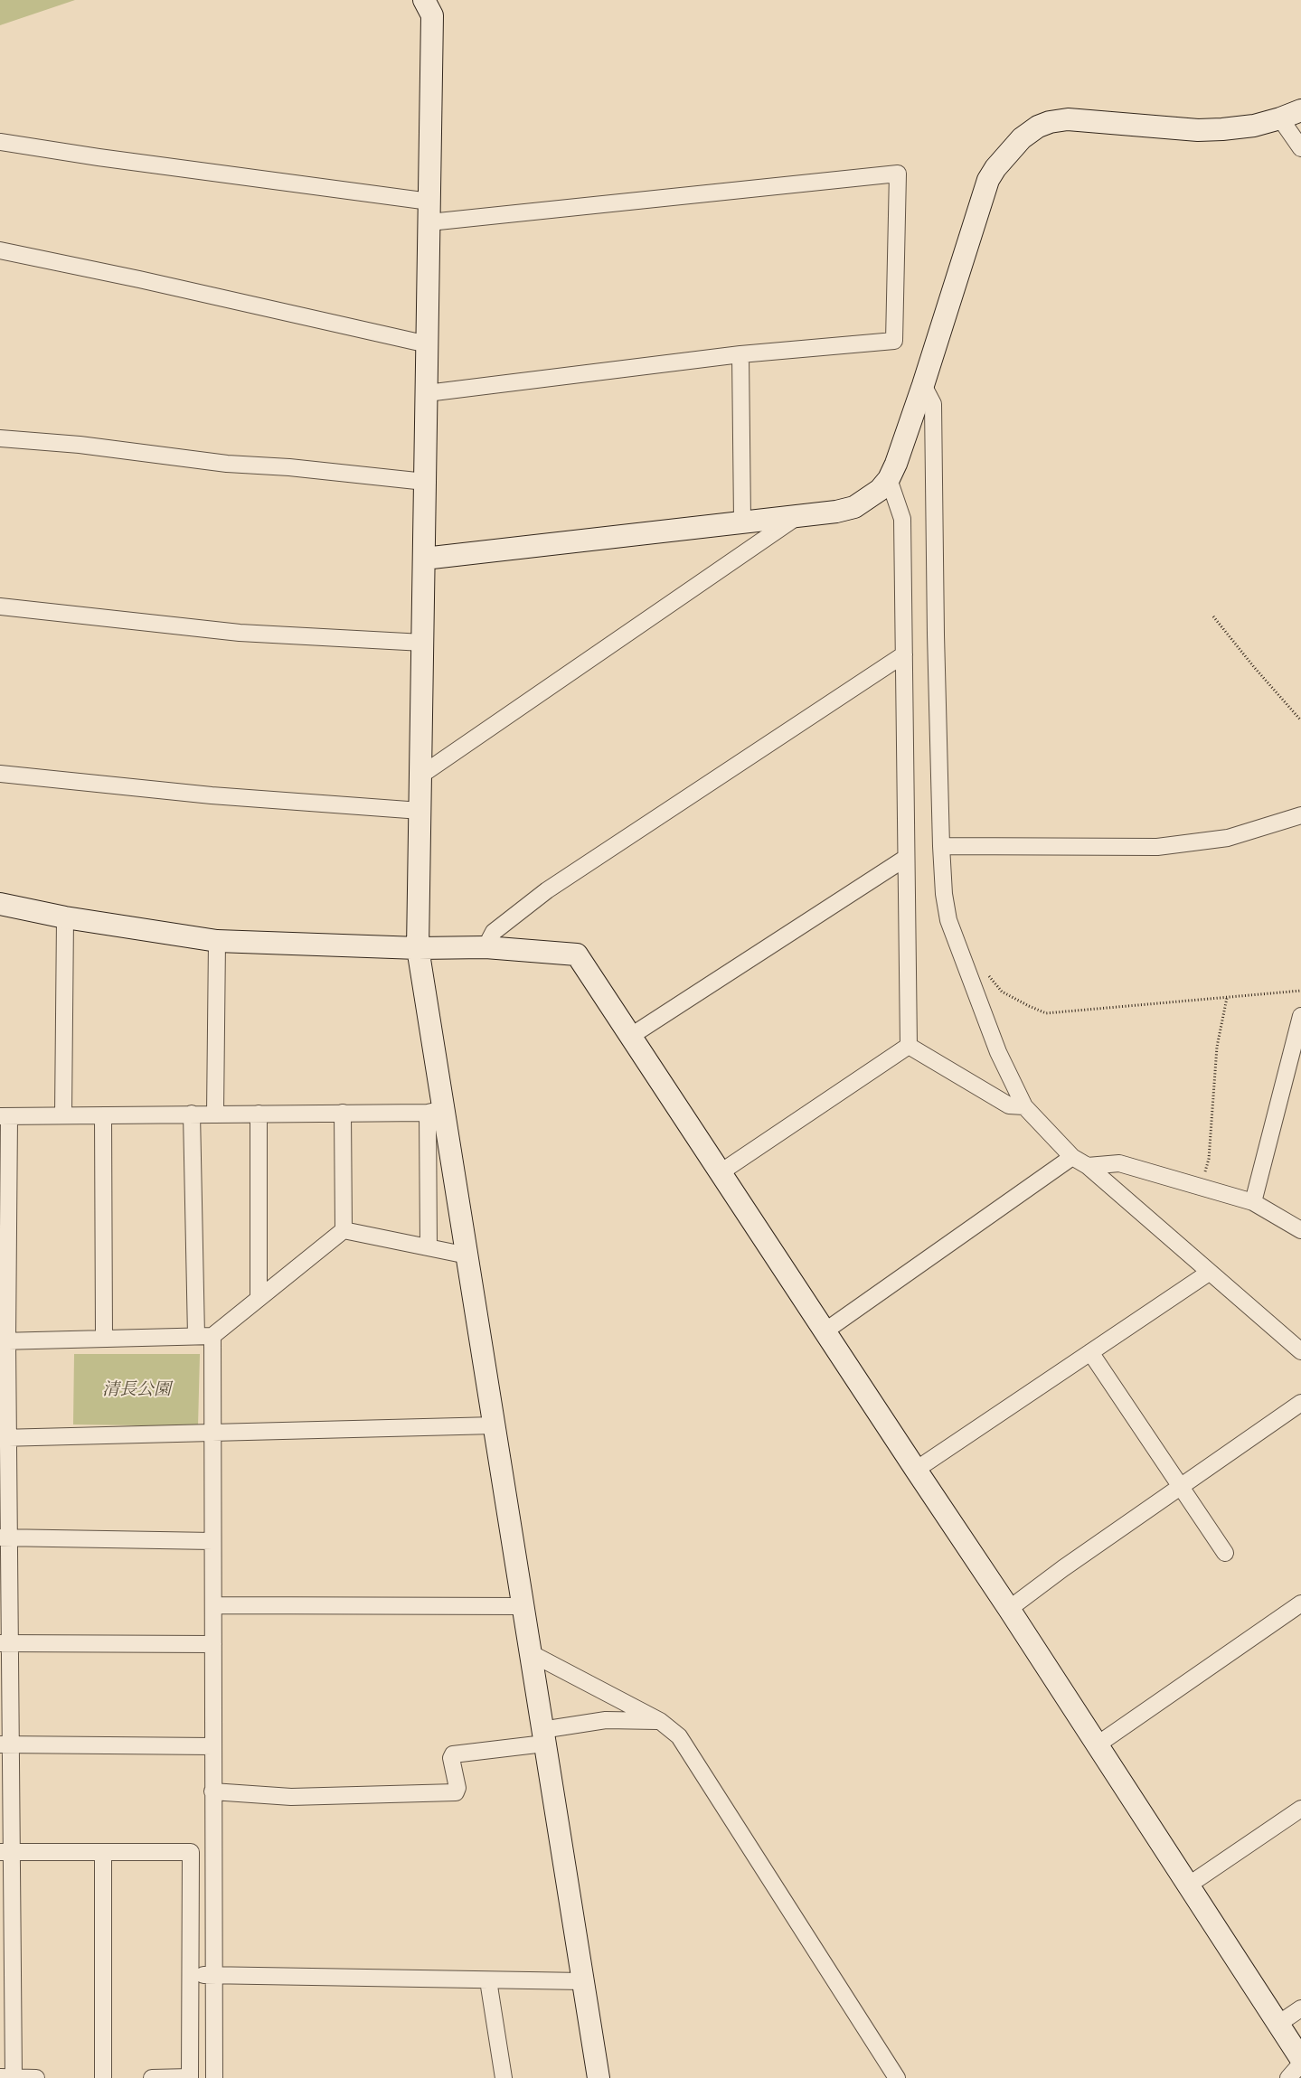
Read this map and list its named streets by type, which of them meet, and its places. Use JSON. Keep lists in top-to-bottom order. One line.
{"parks":["清長公園"]}
